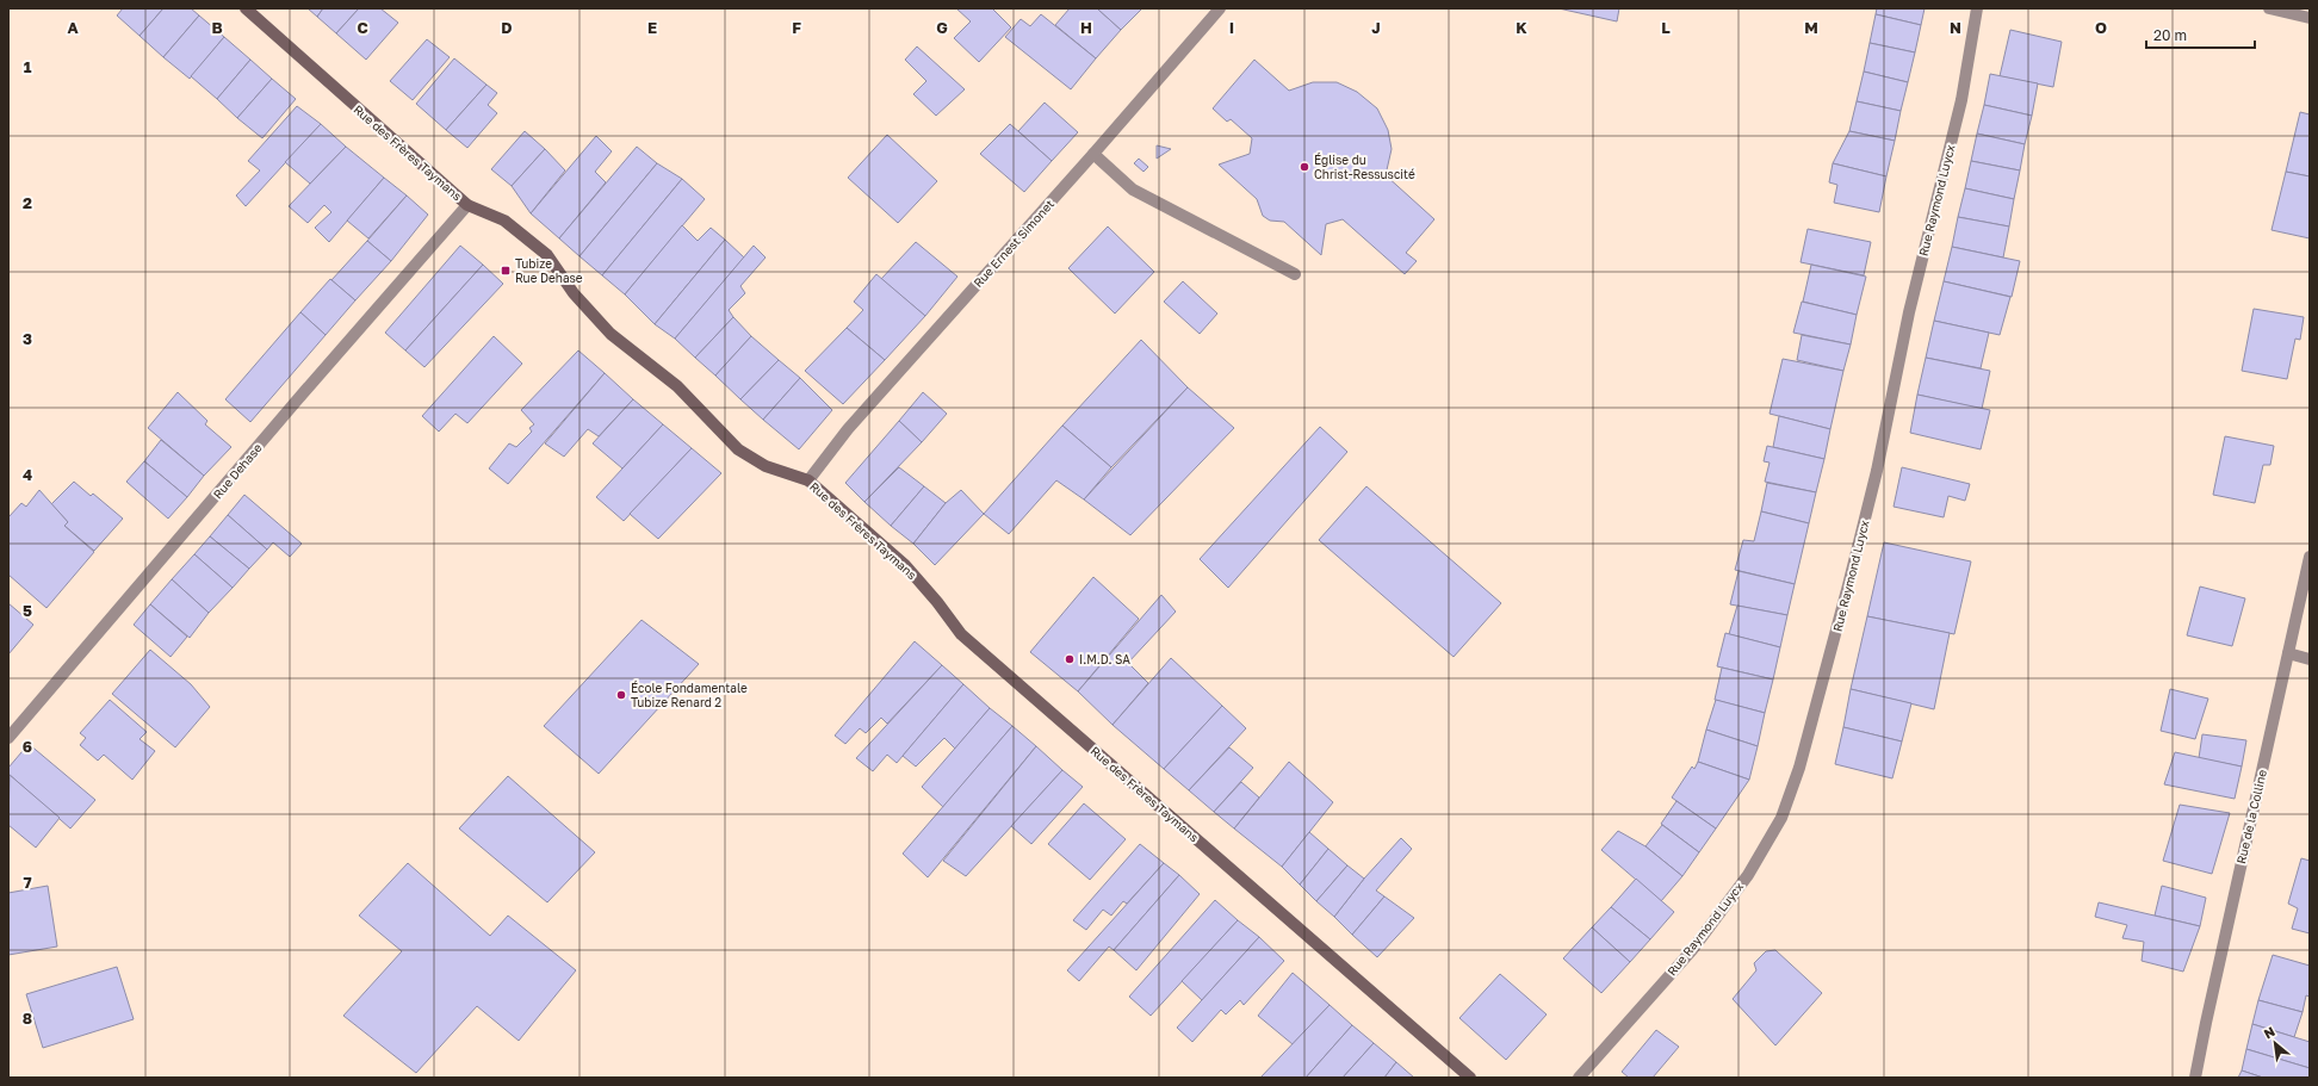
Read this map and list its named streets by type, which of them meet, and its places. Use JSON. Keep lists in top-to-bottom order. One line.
{"streets":{"street":["Rue des Frères Taymans","Rue Raymond Luycx","Rue Ernest Simonet","Rue Dehase","Rue de la Colline"]},"crossings":[["Rue des Frères Taymans","Rue Ernest Simonet"],["Rue des Frères Taymans","Rue Dehase"]],"places":{"other":["Église du Christ-Ressuscité","I.M.D. SA","École Fondamentale Tubize Renard 2"],"transit":["Tubize Rue Dehase"]},"scale_bar":"20 m","north":"top left","grid":{"columns":["A","B","C","D","E","F","G","H","I","J","K","L","M","N","O"],"rows":["1","2","3","4","5","6","7","8"]}}
